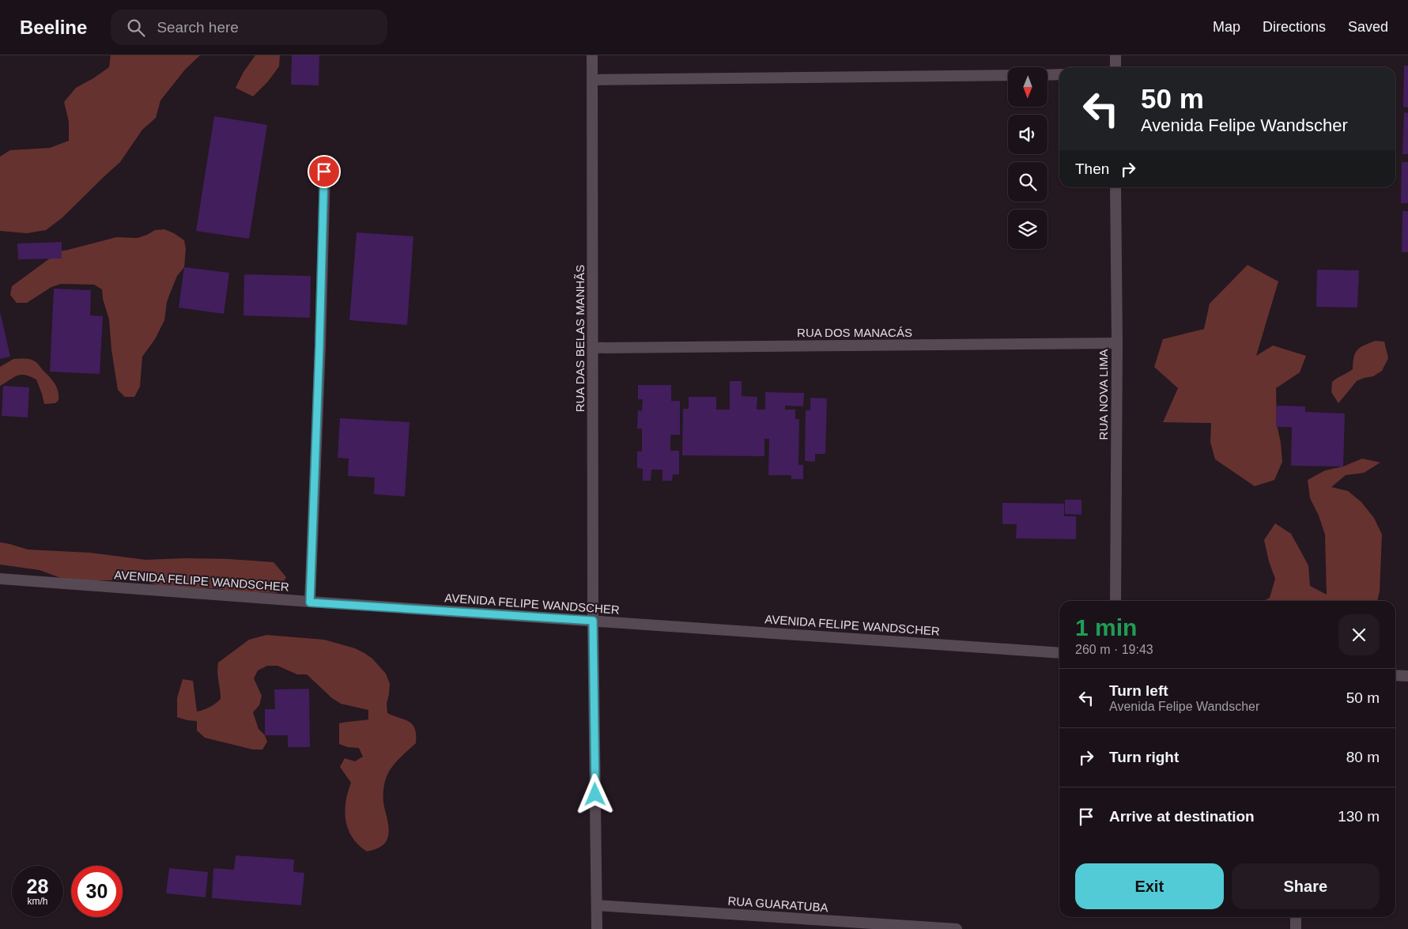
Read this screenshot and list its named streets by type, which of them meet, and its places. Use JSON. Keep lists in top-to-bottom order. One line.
{"streets":{"street":["RUA DOS MANACÁS","RUA DAS BELAS MANHÃS","RUA NOVA LIMA","AVENIDA FELIPE WANDSCHER","RUA GUARATUBA"]},"crossings":[["RUA DOS MANACÁS","RUA DAS BELAS MANHÃS"],["RUA DOS MANACÁS","RUA NOVA LIMA"],["RUA DAS BELAS MANHÃS","AVENIDA FELIPE WANDSCHER"],["RUA DAS BELAS MANHÃS","RUA GUARATUBA"]],"north":"bottom","page":{"header":"Beeline","search":"Search here","nav":["Map","Directions","Saved"],"turn":["50 m","Avenida Felipe Wandscher"],"then":"Then","heading":["1 min","260 m · 19:43"],"list":[{"name":"Turn left","note":"Avenida Felipe Wandscher","value":"50 m"},{"name":"Turn right","value":"80 m"},{"name":"Arrive at destination","value":"130 m"}],"buttons":["Exit","Share"],"speed":"28 km/h","limit":"30"}}
